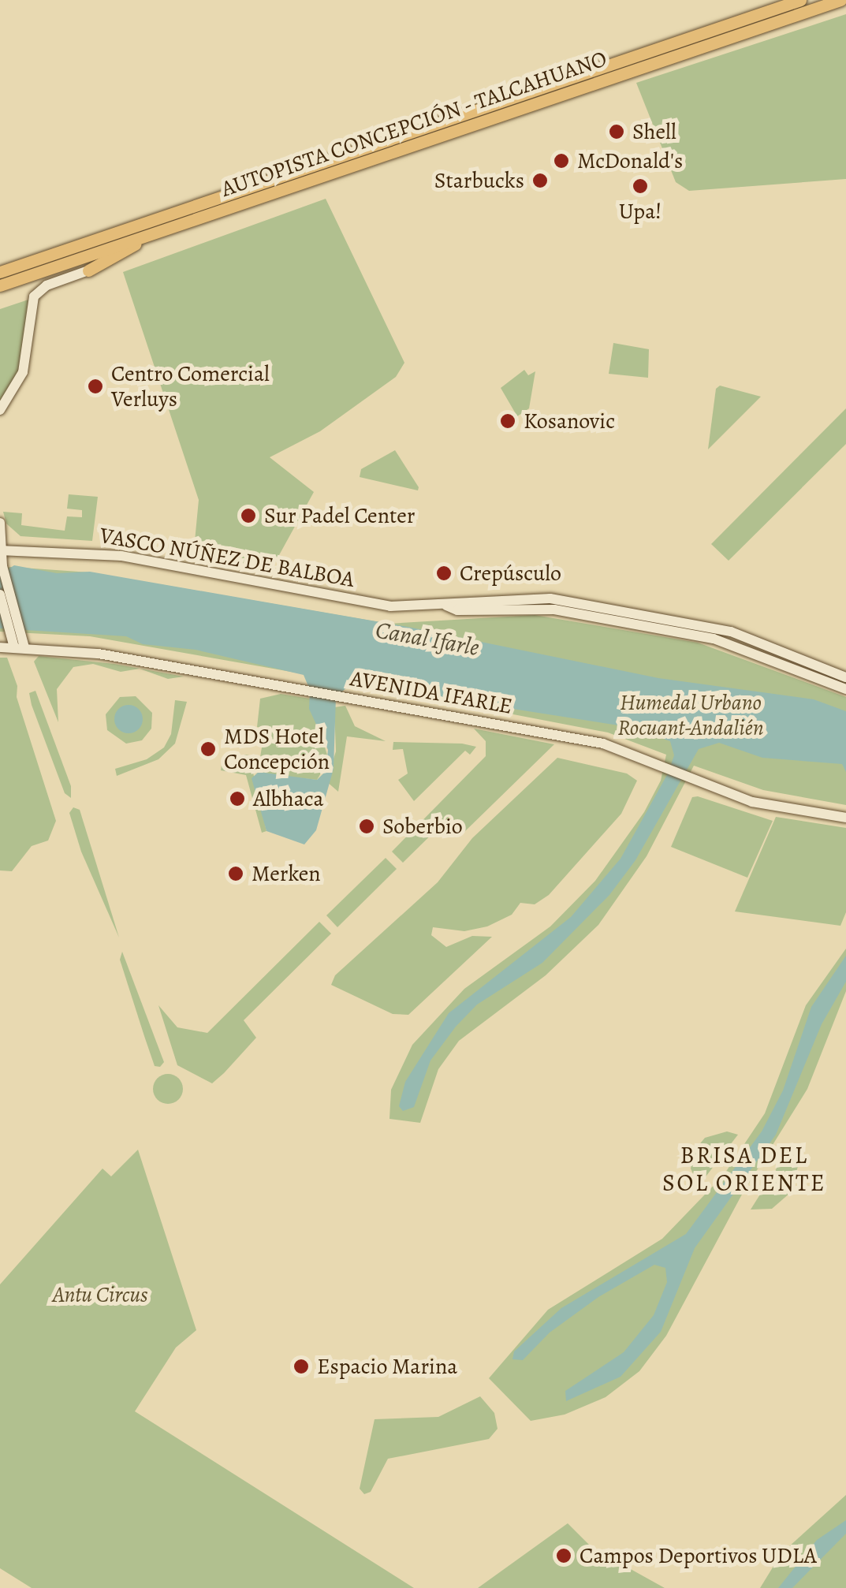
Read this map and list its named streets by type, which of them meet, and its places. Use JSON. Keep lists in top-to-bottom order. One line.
{"streets":{"main road":["AUTOPISTA CONCEPCIÓN - TALCAHUANO"],"street":["VASCO NÚÑEZ DE BALBOA","AVENIDA IFARLE"]},"districts":["BRISA DEL SOL ORIENTE"],"water":["Canal Ifarle"],"parks":["Humedal Urbano Rocuant-Andalién","Antu Circus"],"places":["Shell","McDonald's","Starbucks","Upa!","Centro Comercial Verluys","Kosanovic","Sur Padel Center","Crepúsculo","MDS Hotel Concepción","Albhaca","Soberbio","Merken","Espacio Marina","Campos Deportivos UDLA"]}
